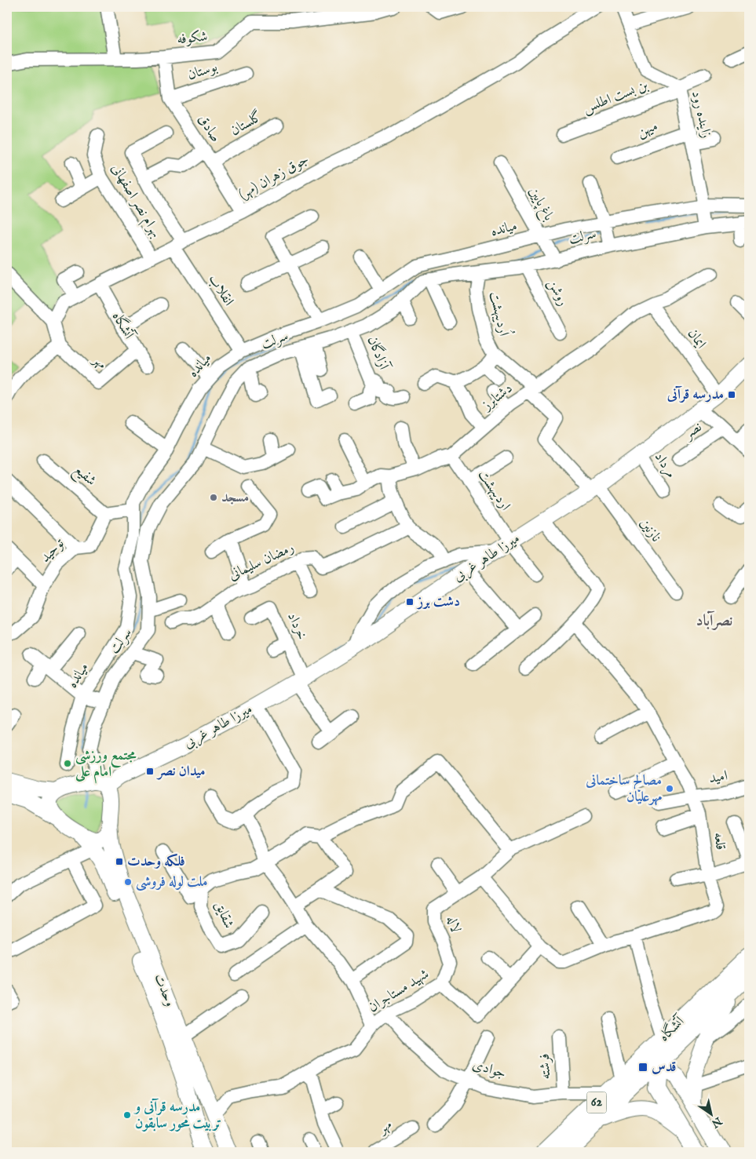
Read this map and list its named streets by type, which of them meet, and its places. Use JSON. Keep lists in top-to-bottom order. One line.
{"streets":{"main road":["آتشگاه","میرزا طاهر غربی","وحدت","62"],"street":["شکوفه","بوستان","بن بست اطلس","زاینده رود","گلستان","صادق","میهن","جوق زهران (مهر)","بهرام نصر اصفهانی","باغ پایین","میانده","سرلت","انقلاب","روشن","اُردیبهشت","ایمان","آزادگان","مهر","دشتابرز","نصر","مرداد","شفیع","اردیبهشت","نازنین","توحید","رمضان سلیمانی","خرداد","امید","قلعه","شقایق","لاله","شهید مستاجران","فرشته","جوادی"]},"crossings":[["شکوفه","صادق"],["بوستان","صادق"],["بن بست اطلس","زاینده رود"],["زاینده رود","میهن"],["زاینده رود","میانده"],["زاینده رود","سرلت"],["گلستان","صادق"],["صادق","جوق زهران (مهر)"],["جوق زهران (مهر)","بهرام نصر اصفهانی"],["جوق زهران (مهر)","انقلاب"],["جوق زهران (مهر)","آتشگاه"],["باغ پایین","میانده"],["باغ پایین","سرلت"],["میانده","سرلت"],["میانده","انقلاب"],["سرلت","روشن"],["سرلت","اُردیبهشت"],["سرلت","آزادگان"],["اُردیبهشت","دشتابرز"],["اُردیبهشت","نازنین"],["اُردیبهشت","میرزا طاهر غربی"],["آتشگاه","مهر"],["آتشگاه","جوادی"],["ایمان","دشتابرز"],["دشتابرز","اردیبهشت"],["مرداد","میرزا طاهر غربی"],["شفیع","توحید"],["اردیبهشت","میرزا طاهر غربی"],["نازنین","میرزا طاهر غربی"],["میرزا طاهر غربی","خرداد"],["میرزا طاهر غربی","وحدت"],["امید","قلعه"],["لاله","شهید مستاجران"],["وحدت","شهید مستاجران"],["شهید مستاجران","جوادی"],["فرشته","جوادی"]],"districts":["نصرآباد"],"places":{"transit":["مدرسه قرآنی","دشت برز","میدان نصر","فلکه وحدت","قدس"],"other":["مسجد","مجتمع ورزشی امام علی","مصالح ساختمانی مهرعلیان","ملت لوله فروشی","مدرسه قرآنی و تربیت محور سابقون"]},"north":"bottom right"}
